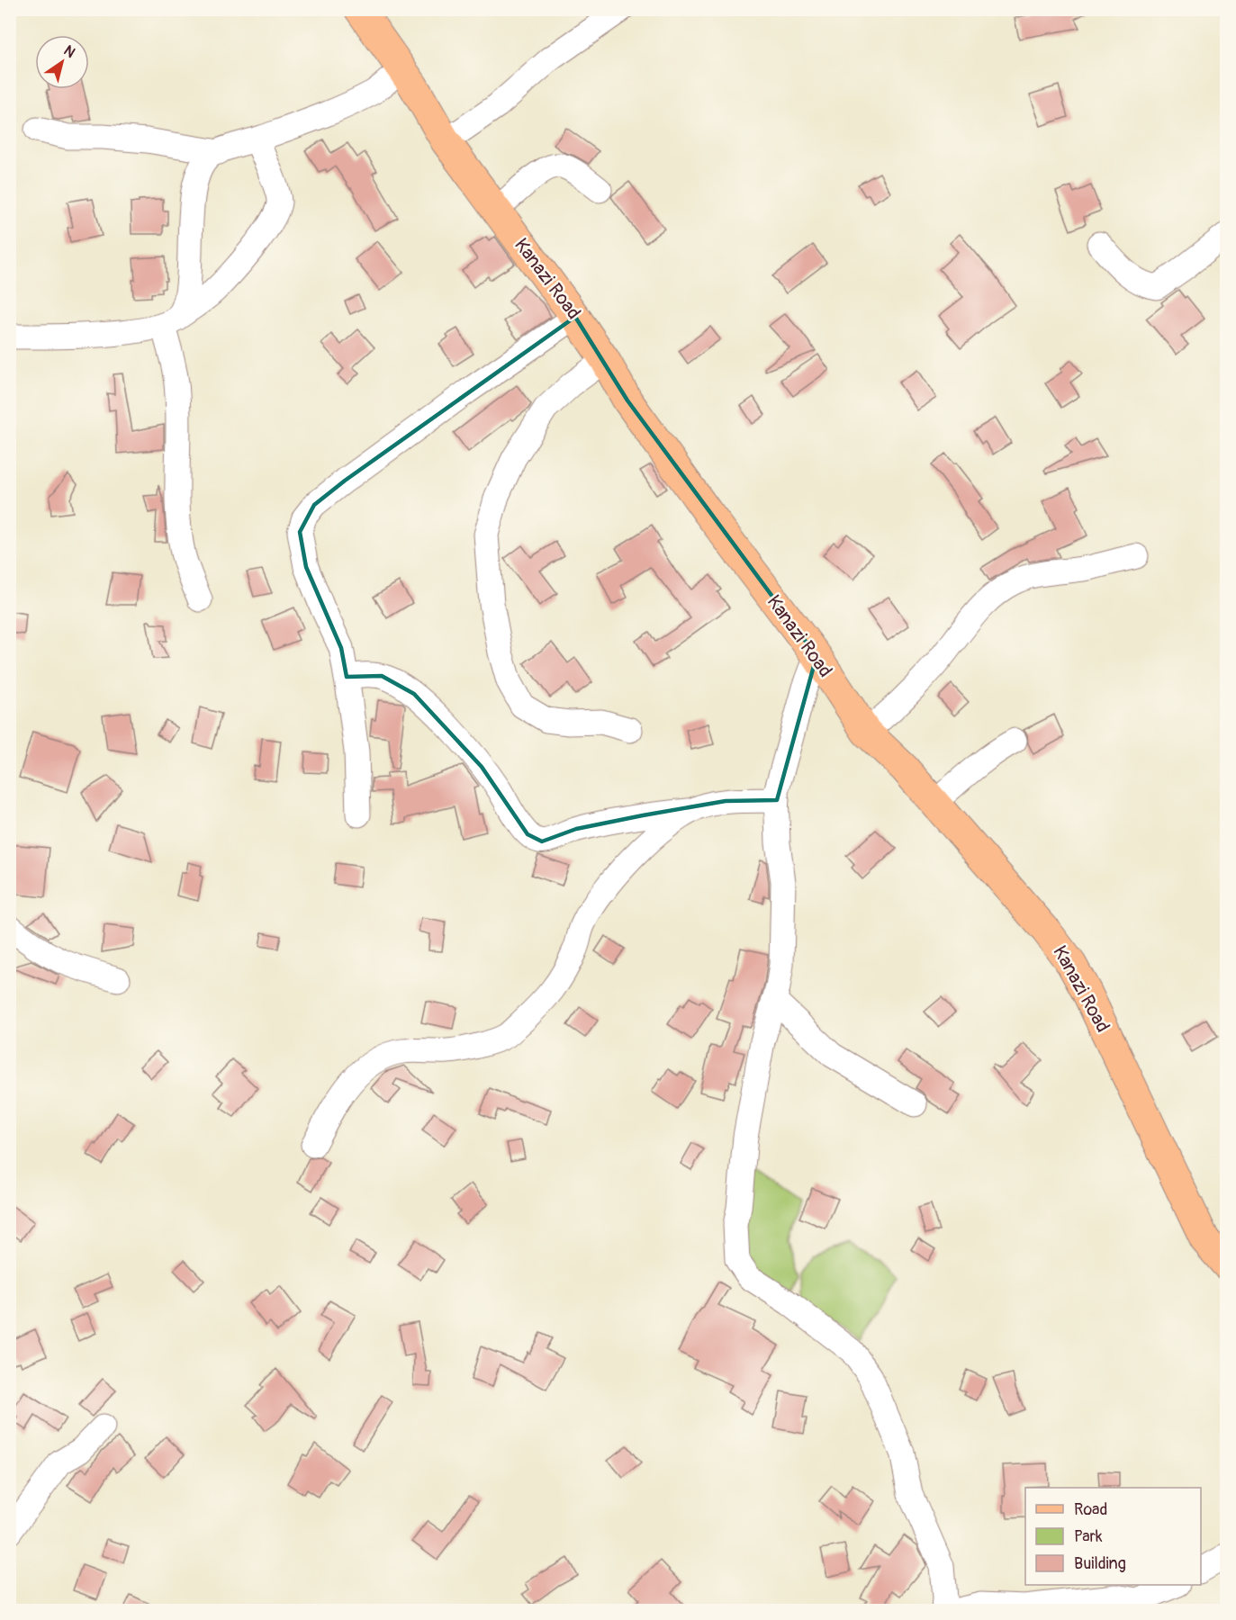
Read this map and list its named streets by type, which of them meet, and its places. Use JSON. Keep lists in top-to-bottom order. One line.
{"streets":{"main road":["Kanazi Road"]},"legend":["Road","Park","Building"],"north":"top right"}
